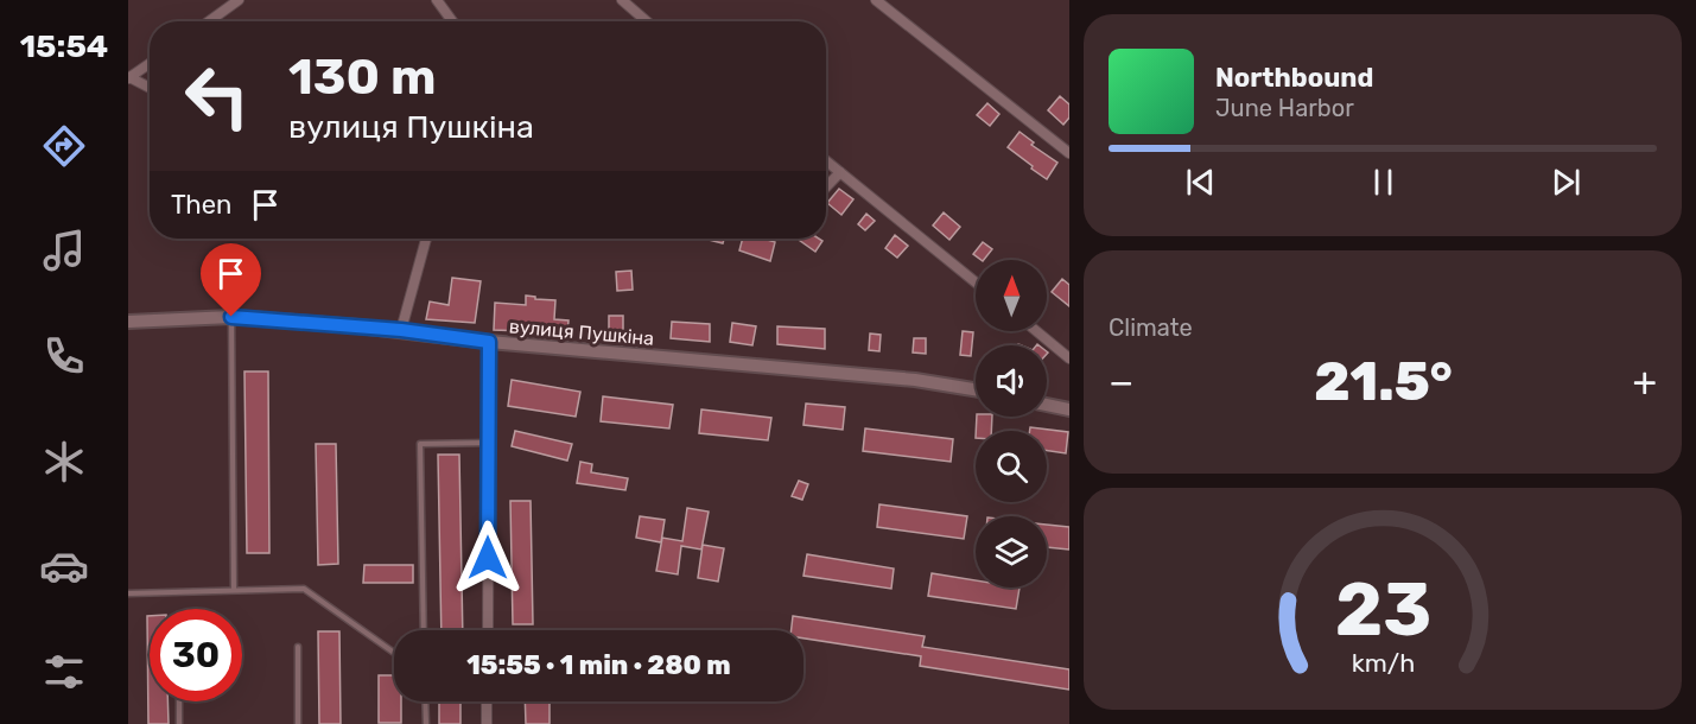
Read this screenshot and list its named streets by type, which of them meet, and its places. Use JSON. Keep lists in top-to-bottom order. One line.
{"streets":{"street":["вулиця Пушкіна"]},"north":"top","page":{"tabs":"15:54","turn":["130 m","вулиця Пушкіна"],"song":["Northbound","June Harbor"],"then":"Then","tile":"Climate","heat":["−","21.5°","+"],"limit":"30","trip":"15:55 · 1 min · 280 m","gauge":["23","km/h"]}}
